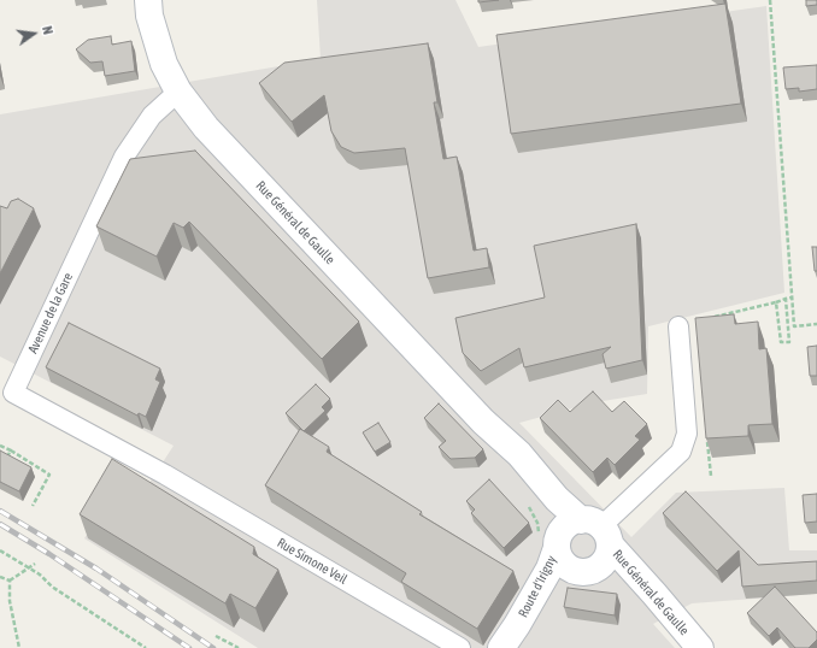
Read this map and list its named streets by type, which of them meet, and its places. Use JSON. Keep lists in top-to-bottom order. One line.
{"streets":{"main road":["Rue Général de Gaulle","Route d'Irigny"],"street":["Avenue de la Gare","Rue Simone Veil"]},"crossings":[["Rue Général de Gaulle","Avenue de la Gare"],["Rue Général de Gaulle","Route d'Irigny"],["Avenue de la Gare","Rue Simone Veil"]],"north":"right"}
